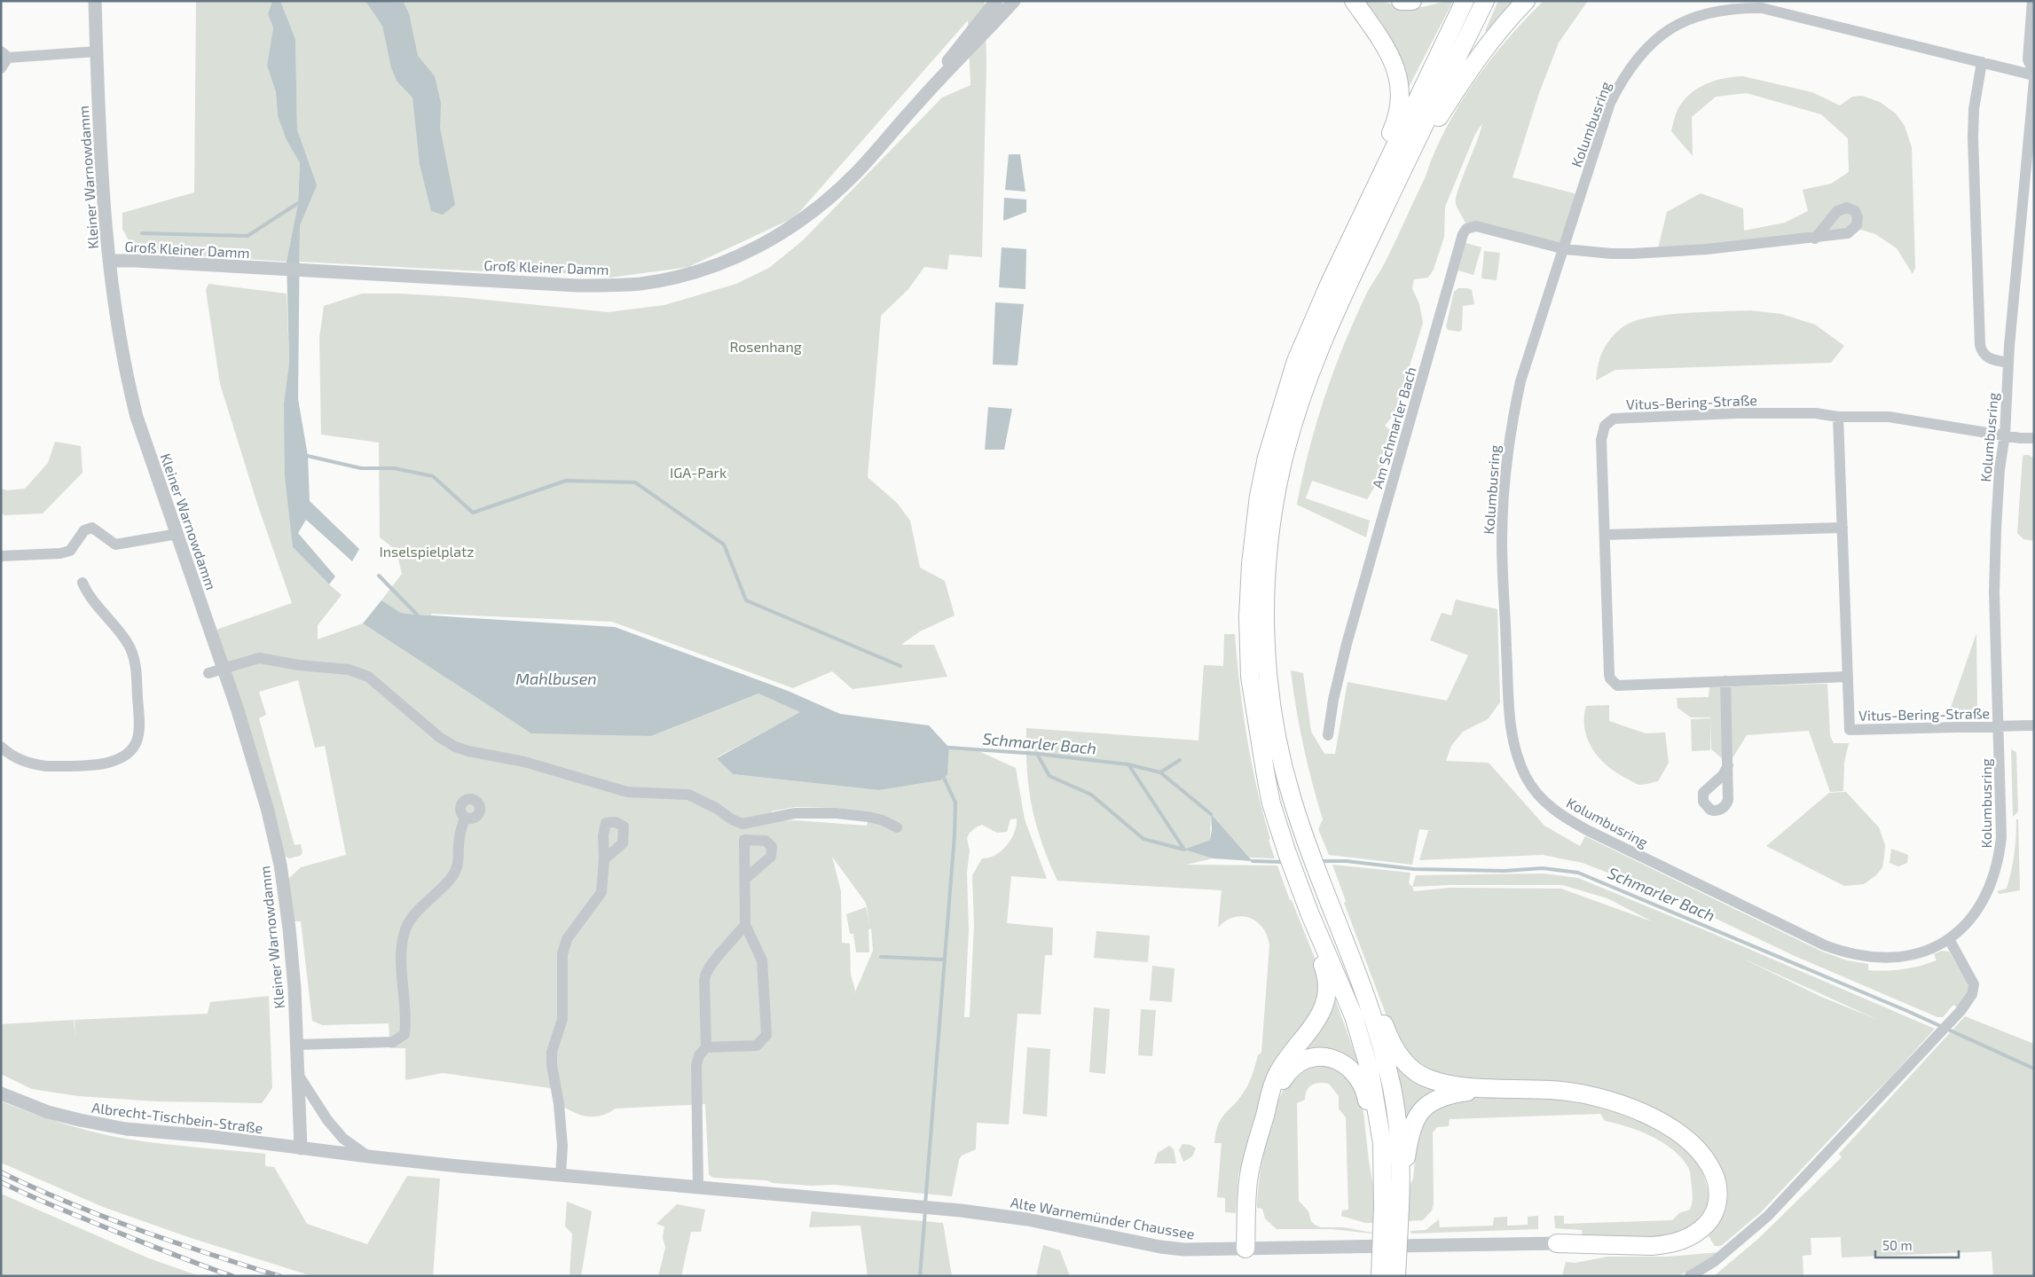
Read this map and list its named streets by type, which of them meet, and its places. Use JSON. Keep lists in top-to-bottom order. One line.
{"streets":{"street":["Kolumbusring","Kleiner Warnowdamm","Groß Kleiner Damm","Vitus-Bering-Straße","Am Schmarler Bach","Albrecht-Tischbein-Straße","Alte Warnemünder Chaussee"]},"crossings":[["Kolumbusring","Vitus-Bering-Straße"],["Kolumbusring","Am Schmarler Bach"],["Kleiner Warnowdamm","Groß Kleiner Damm"],["Kleiner Warnowdamm","Albrecht-Tischbein-Straße"],["Kleiner Warnowdamm","Alte Warnemünder Chaussee"],["Albrecht-Tischbein-Straße","Alte Warnemünder Chaussee"]],"water":["Mahlbusen","Schmarler Bach"],"parks":["Rosenhang","IGA-Park","Inselspielplatz"],"scale_bar":"50 m"}
